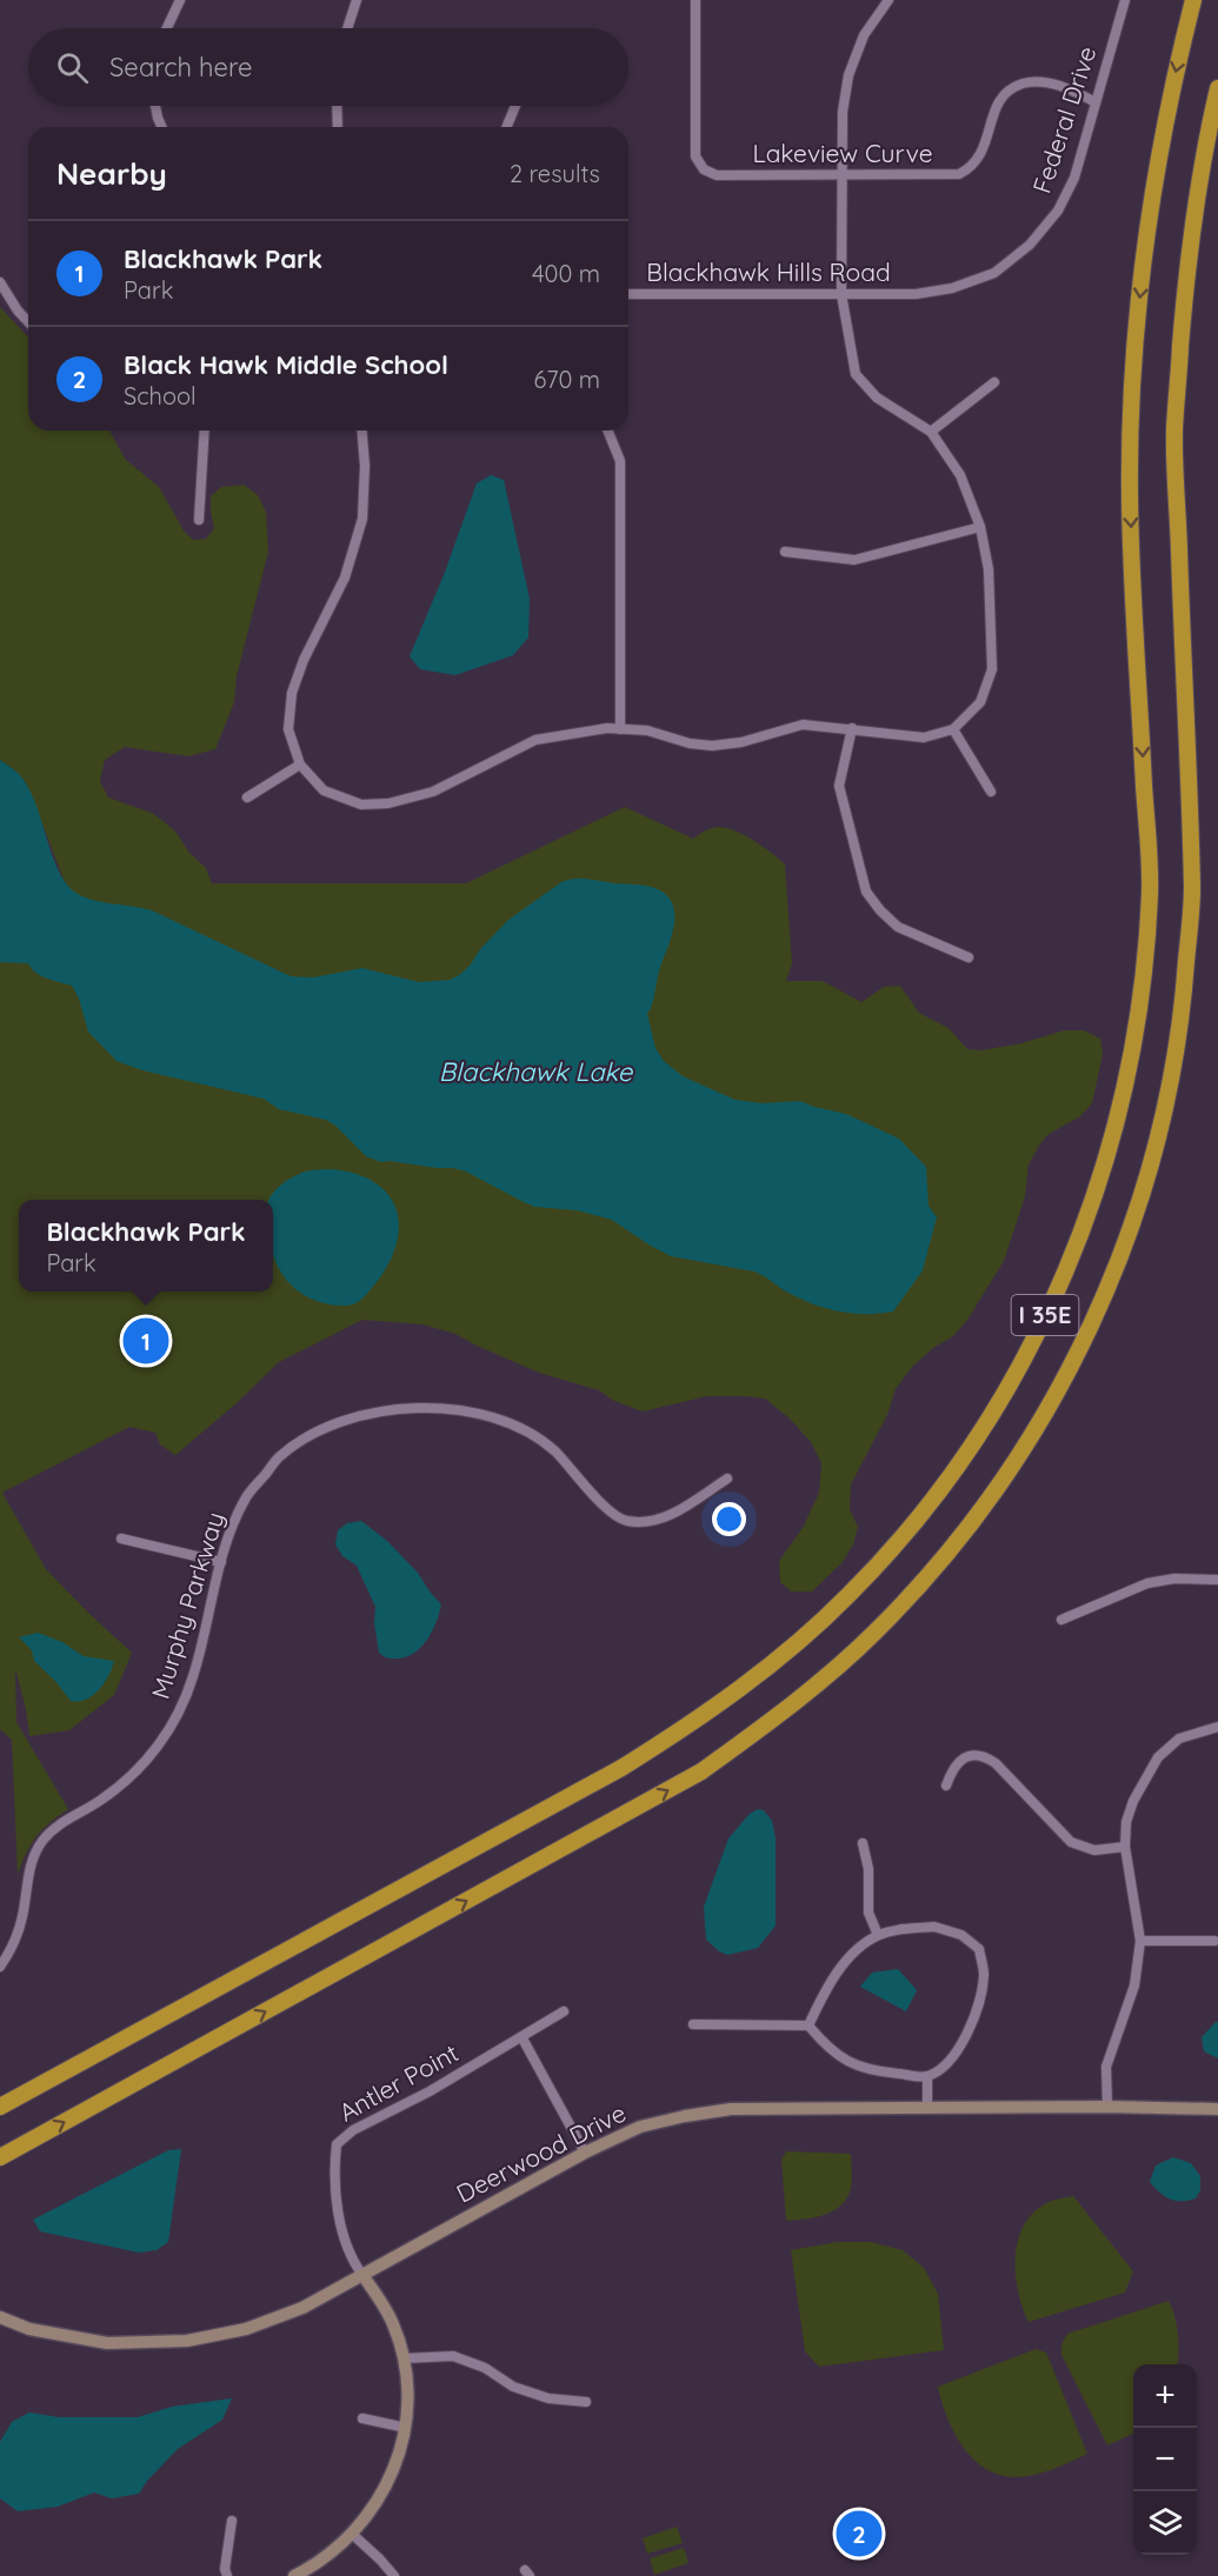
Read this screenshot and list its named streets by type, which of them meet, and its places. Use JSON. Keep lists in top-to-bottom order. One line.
{"streets":{"highway":["I 35E"],"street":["Federal Drive","Lakeview Curve","Blackhawk Hills Road","Murphy Parkway","Antler Point","Deerwood Drive"]},"crossings":[["Federal Drive","Lakeview Curve"],["Federal Drive","Blackhawk Hills Road"],["Antler Point","Deerwood Drive"]],"water":["Blackhawk Lake"],"page":{"search":"Search here","heading":["Nearby","2 results"],"list":[{"mark":"1","name":"Blackhawk Park","note":"Park","value":"400 m"},{"mark":"2","name":"Black Hawk Middle School","note":"School","value":"670 m"}],"popup":["Blackhawk Park","Park"],"pins":["1","2"],"map_buttons":["+","−"]}}
